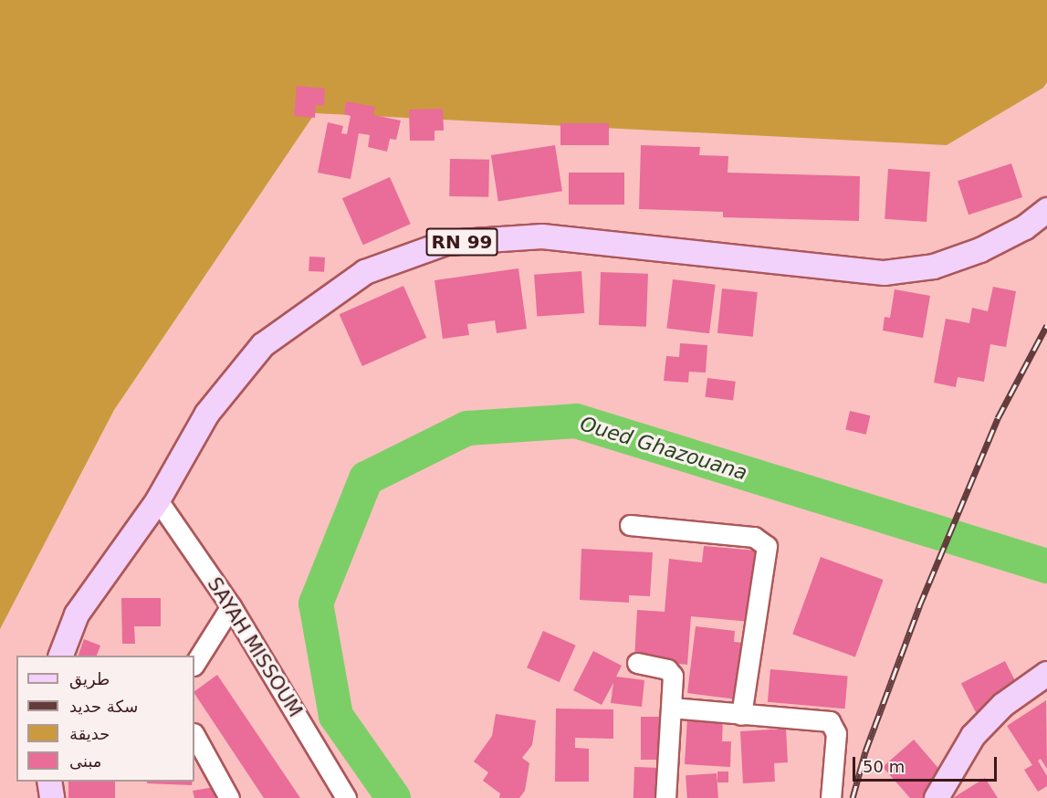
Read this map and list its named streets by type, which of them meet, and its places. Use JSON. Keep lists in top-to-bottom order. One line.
{"streets":{"main road":["RN 99"],"street":["SAYAH MISSOUM"]},"crossings":[["RN 99","SAYAH MISSOUM"]],"water":["Oued Ghazouana"],"legend":["طريق","سكة حديد","حديقة","مبنى"],"scale_bar":"50 m"}
